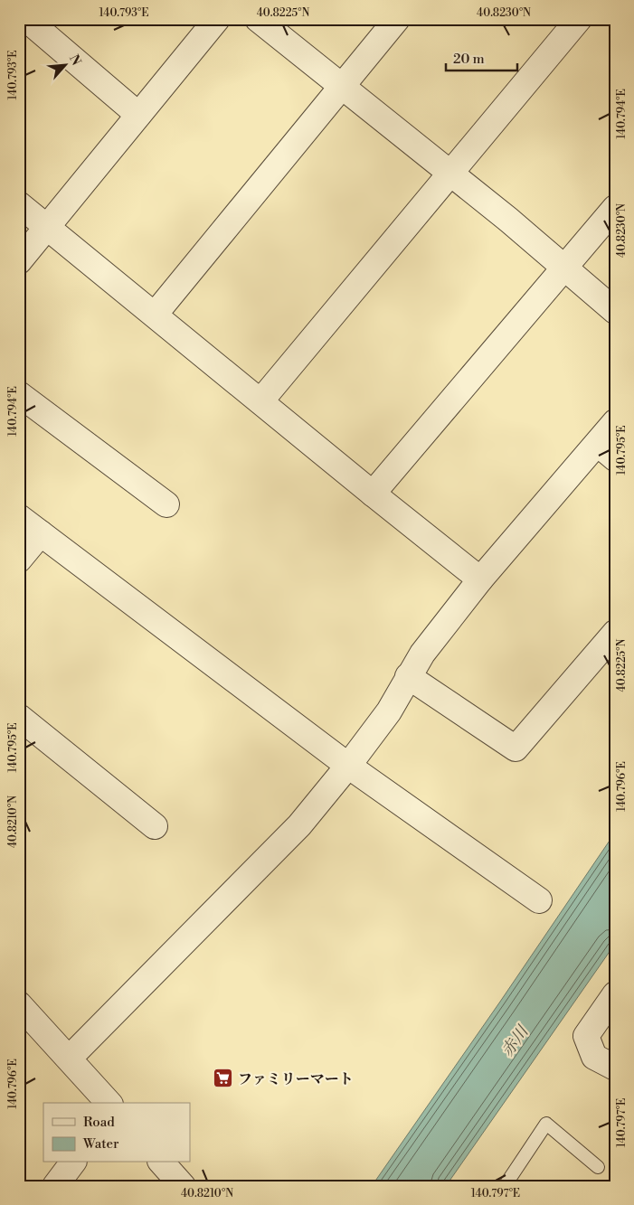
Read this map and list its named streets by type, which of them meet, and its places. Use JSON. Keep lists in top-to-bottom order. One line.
{"water":["赤川"],"places":{"supermarket":["ファミリーマート"]},"legend":["Road","Water"],"scale_bar":"20 m","north":"top right","coordinates":["140.793°E","40.8225°N","40.8230°N","140.794°E","140.795°E","140.796°E","40.8210°N","140.797°E"]}
